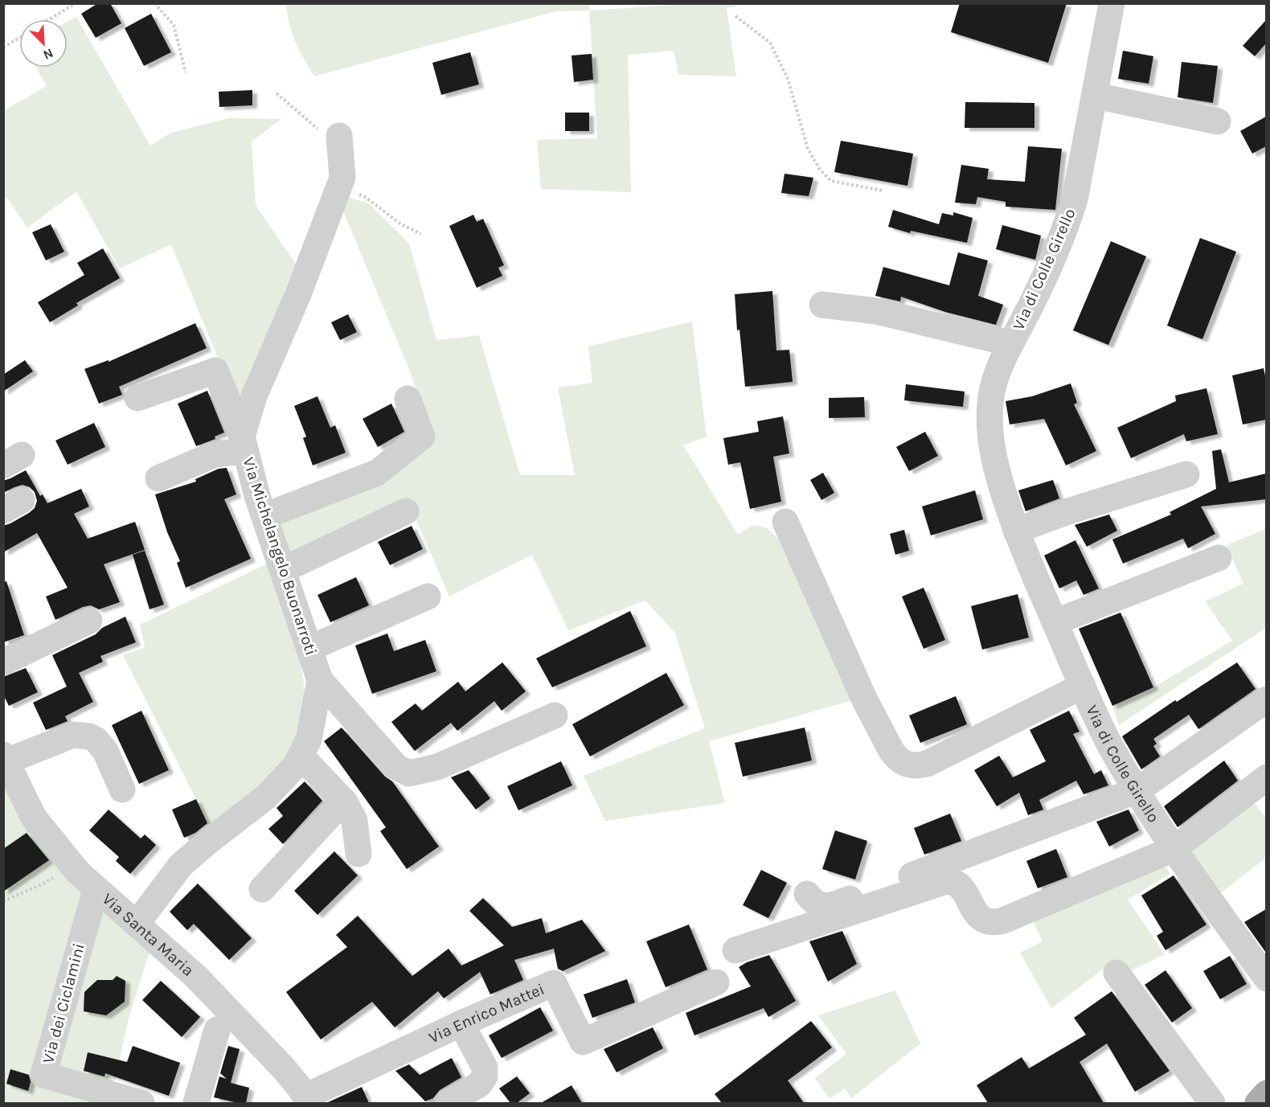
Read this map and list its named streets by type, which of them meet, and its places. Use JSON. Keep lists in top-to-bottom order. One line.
{"streets":{"street":["Via di Colle Girello","Via Michelangelo Buonarroti","Via Santa Maria","Via dei Ciclamini","Via Enrico Mattei"]},"crossings":[["Via Michelangelo Buonarroti","Via Santa Maria"],["Via Santa Maria","Via dei Ciclamini"],["Via Santa Maria","Via Enrico Mattei"]],"north":"bottom right"}
